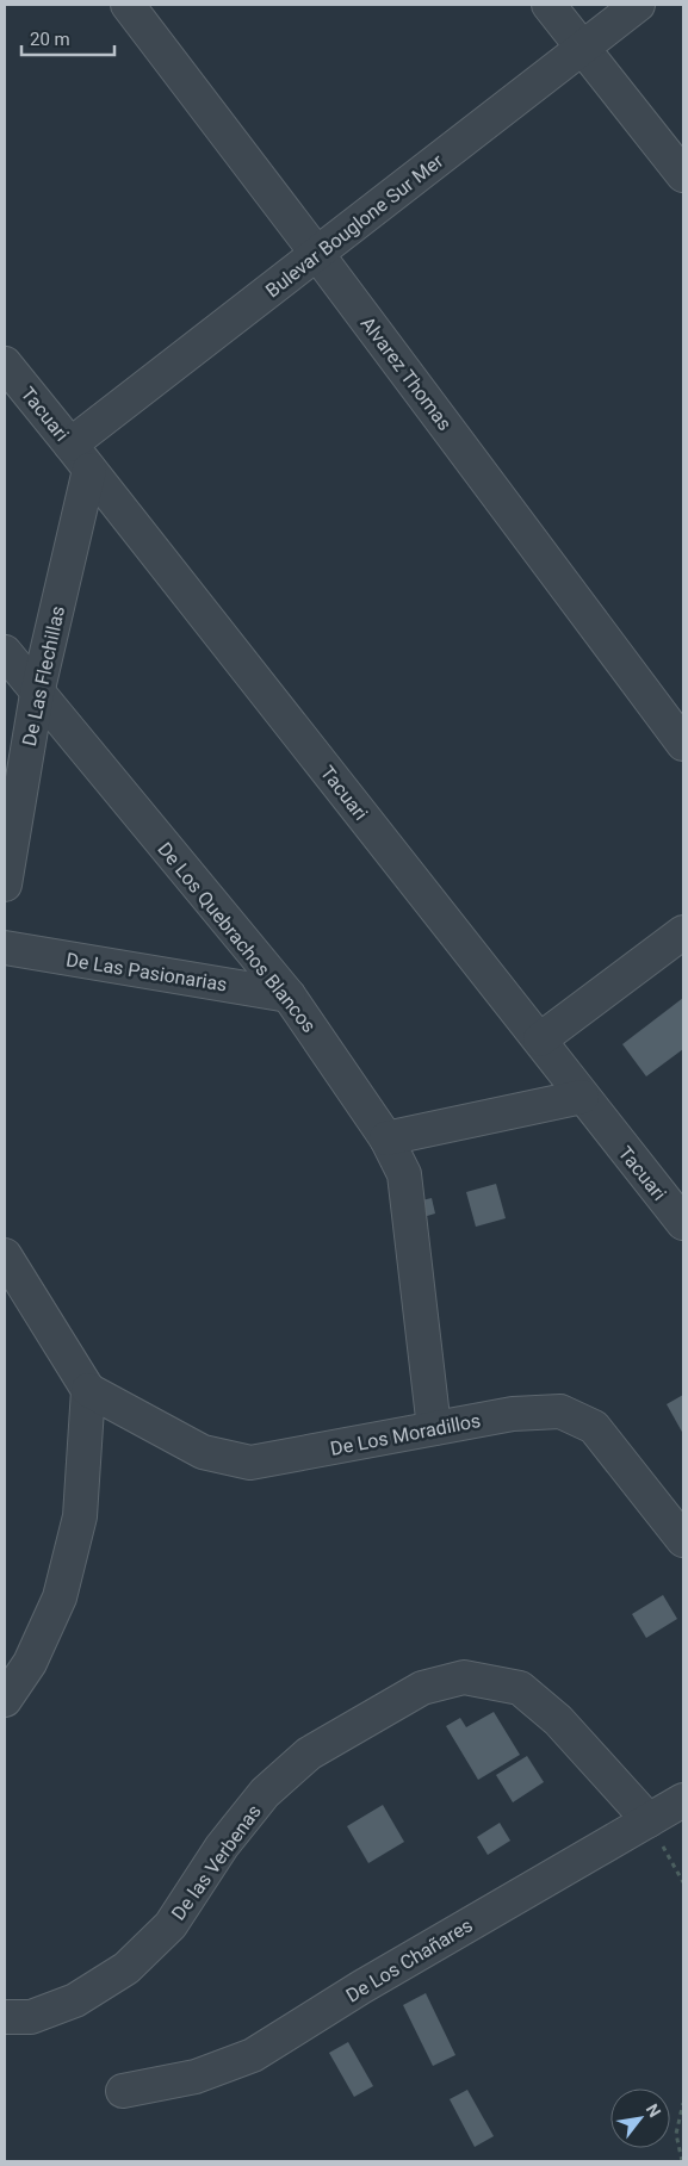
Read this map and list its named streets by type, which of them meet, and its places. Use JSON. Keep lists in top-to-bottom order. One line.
{"streets":{"street":["Bulevar Bouglone Sur Mer","Alvarez Thomas","Tacuari","De Las Flechillas","De Los Quebrachos Blancos","De Las Pasionarias","De Los Moradillos","De las Verbenas","De Los Chañares"]},"crossings":[["Bulevar Bouglone Sur Mer","Alvarez Thomas"],["Bulevar Bouglone Sur Mer","Tacuari"],["Bulevar Bouglone Sur Mer","De Las Flechillas"],["Tacuari","De Las Flechillas"],["De Las Flechillas","De Los Quebrachos Blancos"],["De Los Quebrachos Blancos","De Las Pasionarias"],["De Los Quebrachos Blancos","De Los Moradillos"],["De las Verbenas","De Los Chañares"]],"scale_bar":"20 m","north":"top right"}
